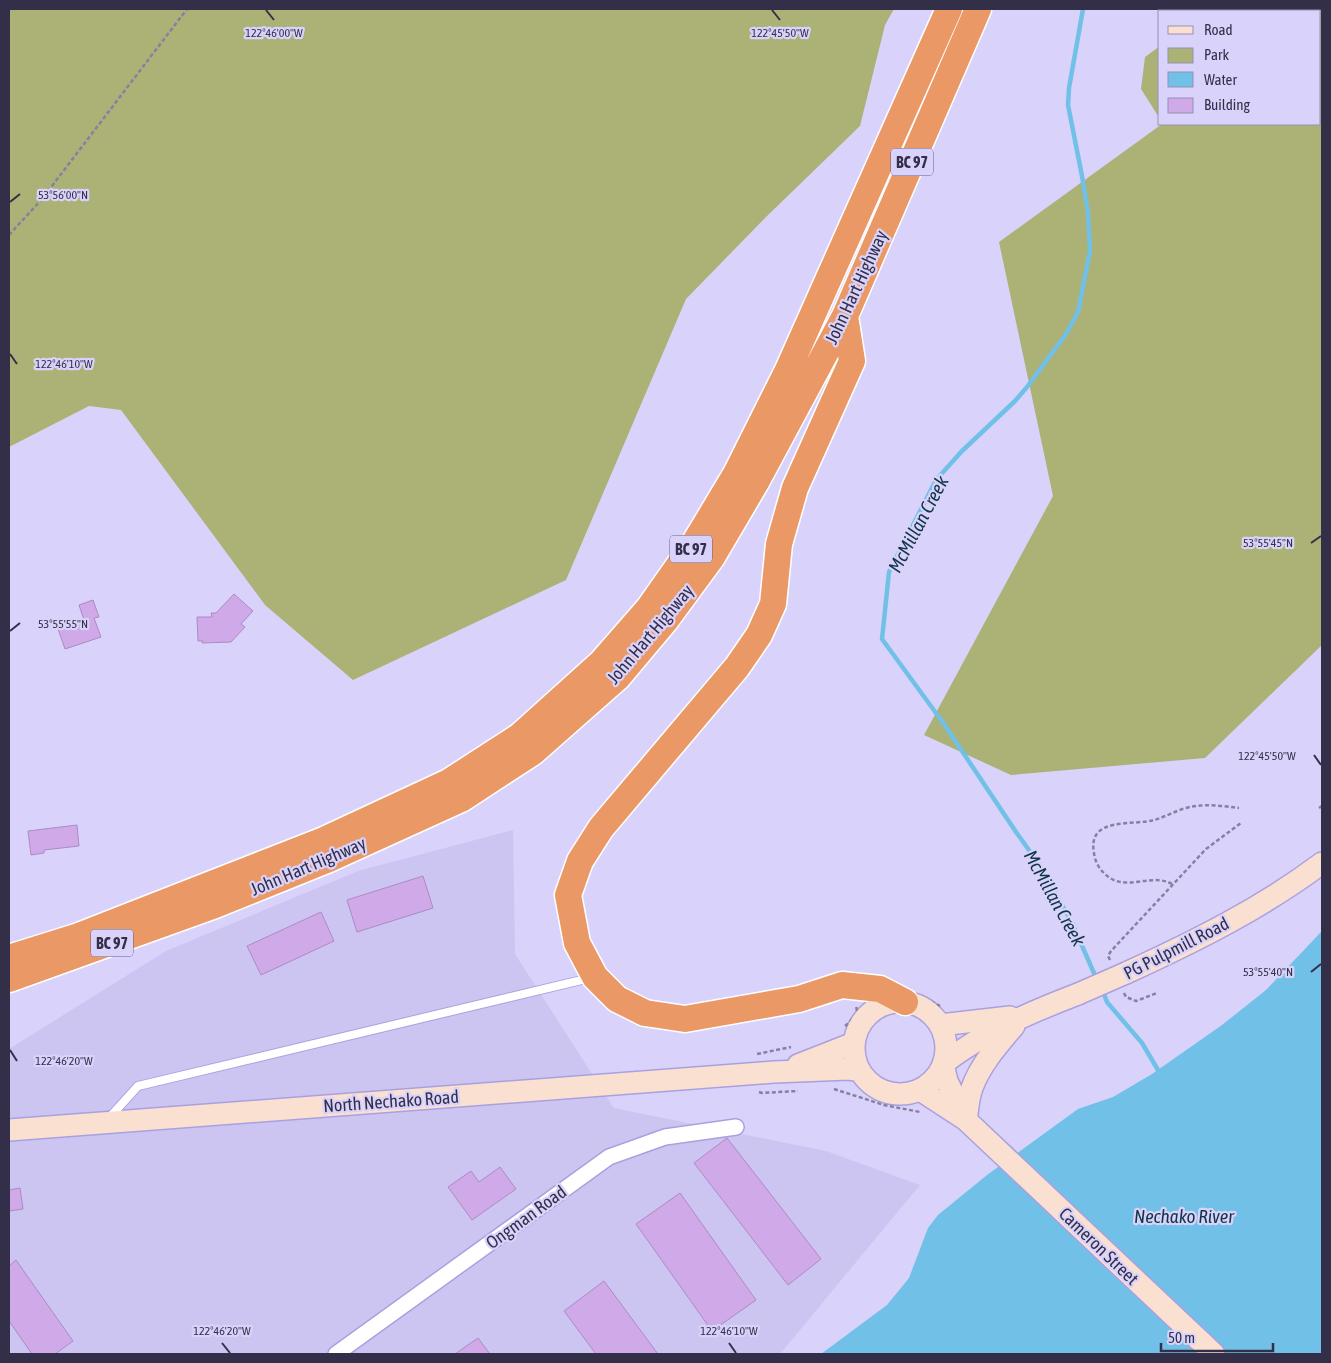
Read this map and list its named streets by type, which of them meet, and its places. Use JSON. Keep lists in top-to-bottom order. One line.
{"streets":{"highway":["BC 97","John Hart Highway"],"main road":["PG Pulpmill Road","North Nechako Road","Cameron Street"],"street":["Ongman Road"]},"water":["McMillan Creek","Nechako River"],"legend":["Road","Park","Water","Building"],"scale_bar":"50 m","coordinates":["122°46'00\"W","122°45'50\"W","53°56'00\"N","122°46'10\"W","53°55'45\"N","53°55'55\"N","53°55'40\"N","122°46'20\"W"]}
